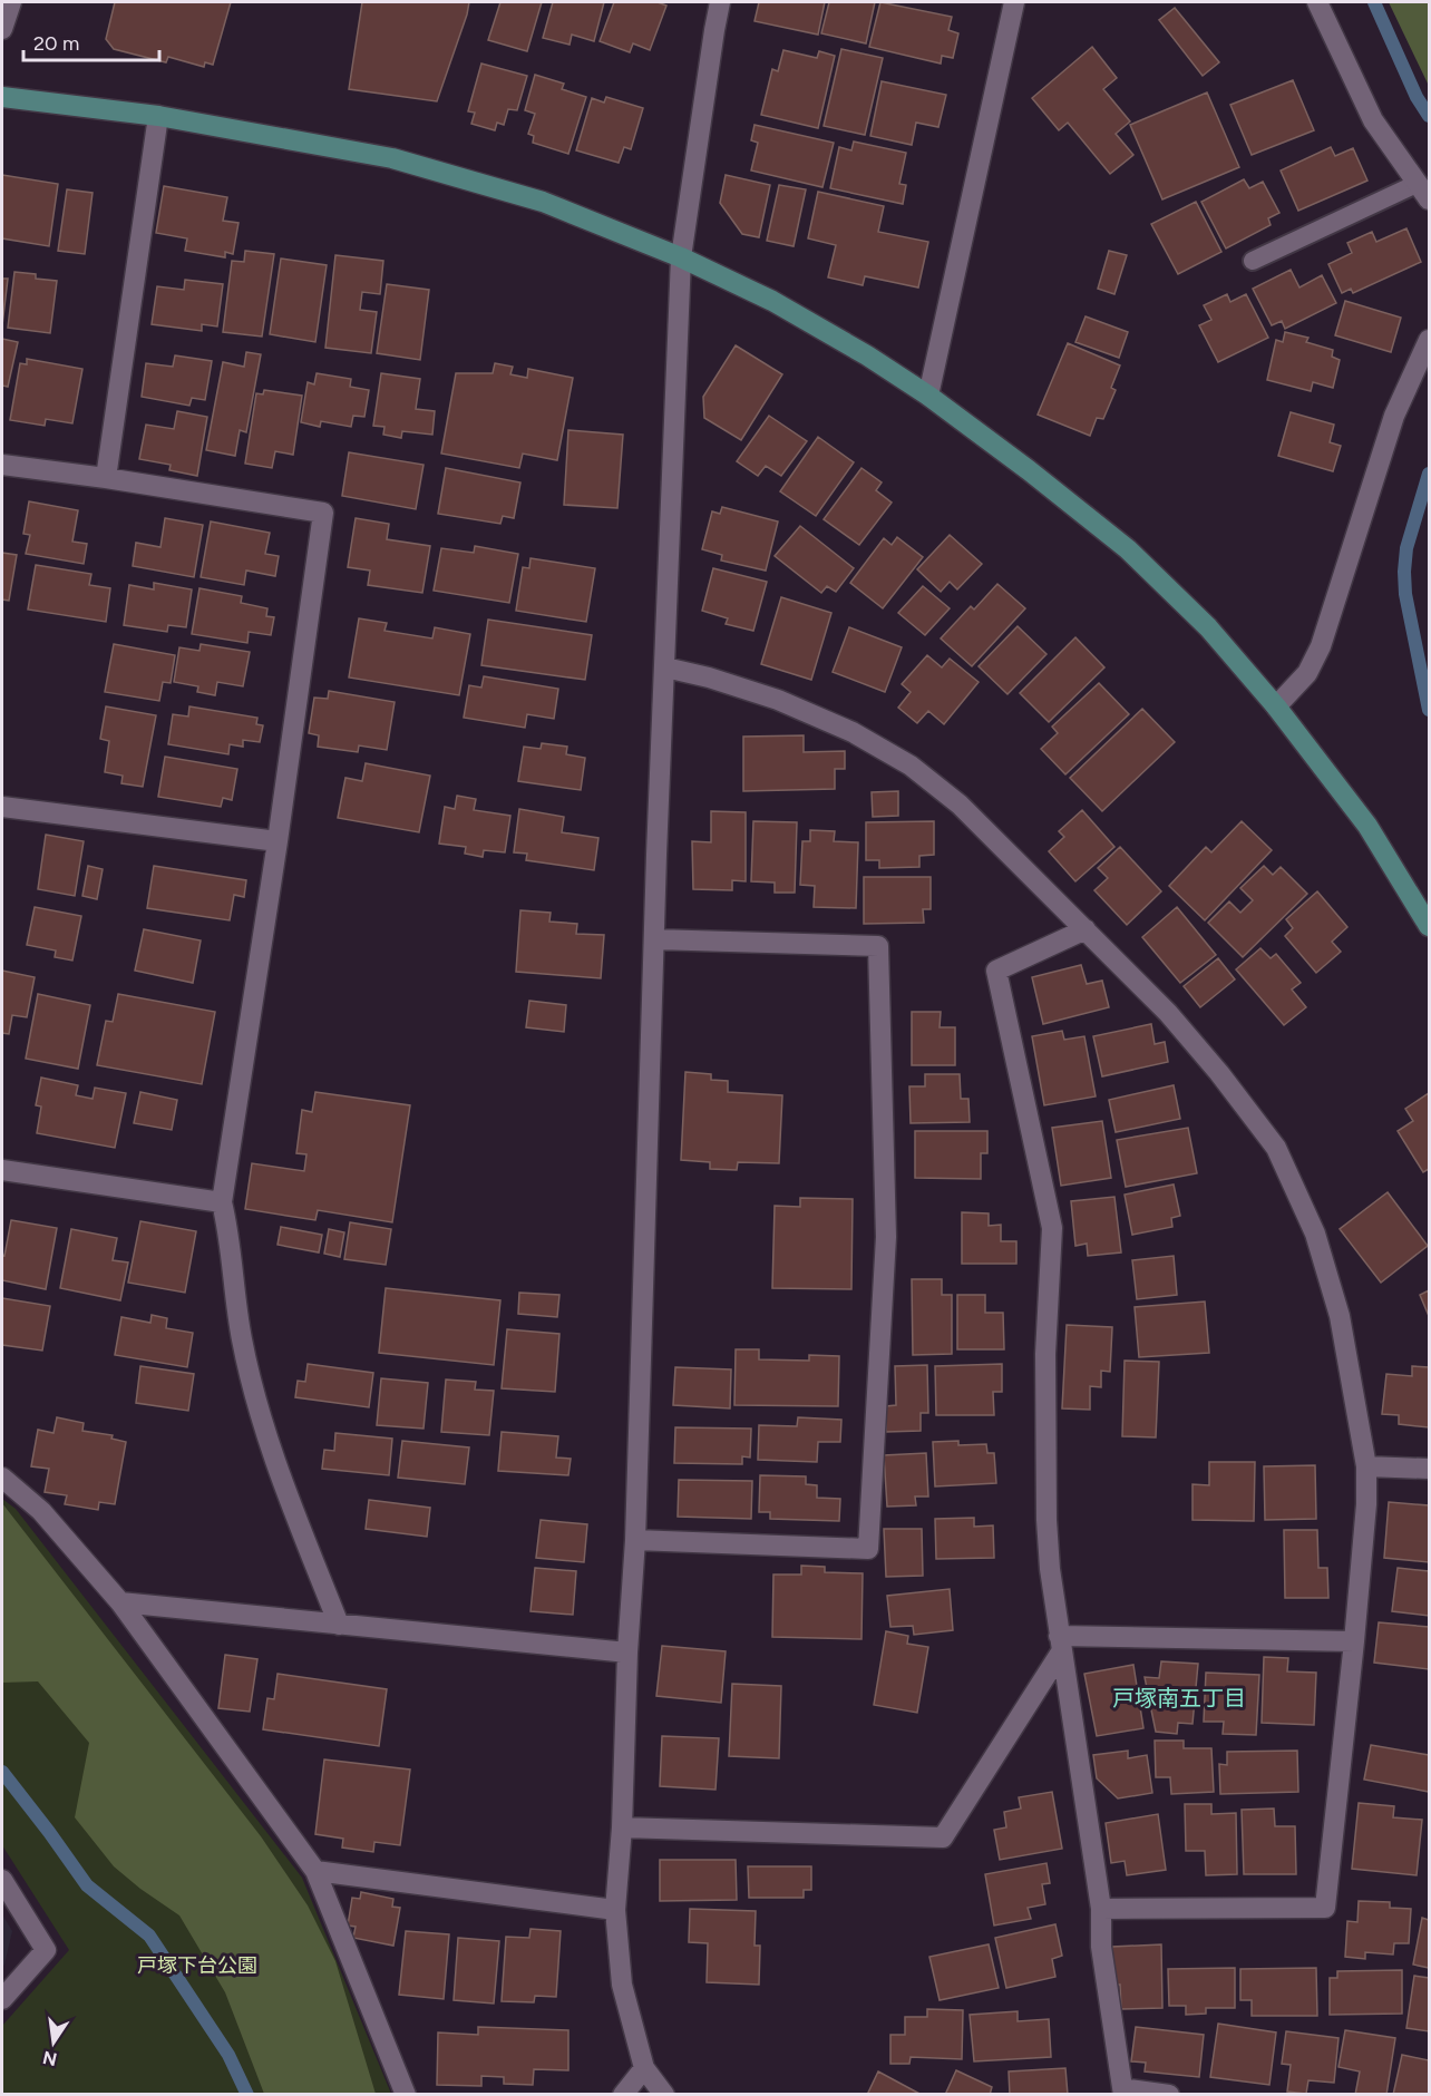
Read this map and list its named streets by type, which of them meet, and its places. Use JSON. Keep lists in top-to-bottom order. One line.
{"districts":["戸塚南五丁目"],"parks":["戸塚下台公園"],"scale_bar":"20 m","north":"bottom"}
